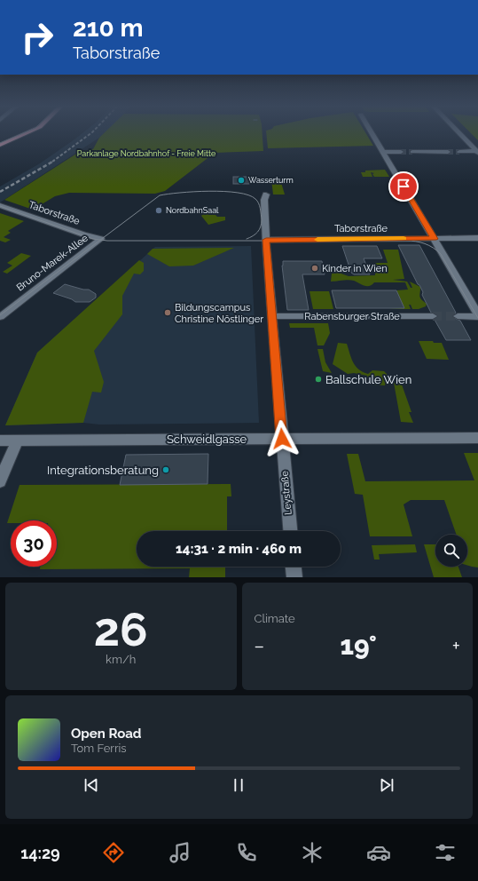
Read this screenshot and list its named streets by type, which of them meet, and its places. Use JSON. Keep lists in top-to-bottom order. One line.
{"streets":{"street":["Taborstraße","Bruno-Marek-Allee","Rabensburger Straße","Schweidlgasse","Leystraße"]},"crossings":[["Taborstraße","Bruno-Marek-Allee"],["Taborstraße","Leystraße"],["Rabensburger Straße","Leystraße"],["Schweidlgasse","Leystraße"]],"parks":["Parkanlage Nordbahnhof - Freie Mitte"],"places":["Wasserturm","NordbahnSaal","Kinder in Wien","Bildungscampus Christine Nöstlinger","Ballschule Wien","Integrationsberatung"],"page":{"turn":["210 m","Taborstraße"],"limit":"30","trip":"14:31 · 2 min · 460 m","tile":[["26","km/h"],"Climate"],"heat":["−","19°","+"],"song":["Open Road","Tom Ferris"],"tabs":"14:29"}}
